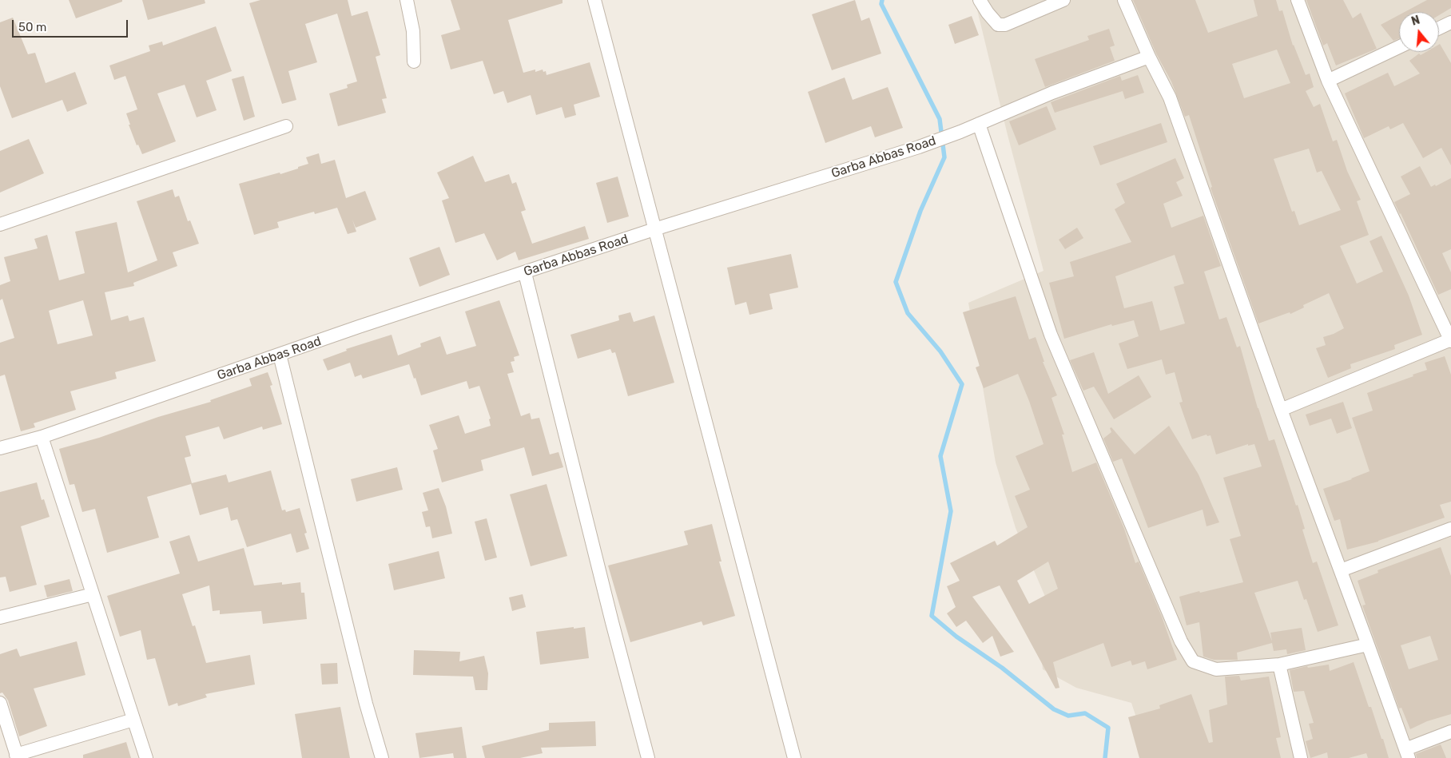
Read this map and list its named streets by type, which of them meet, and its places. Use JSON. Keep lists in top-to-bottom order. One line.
{"streets":{"street":["Garba Abbas Road"]},"scale_bar":"50 m","north":"top"}
